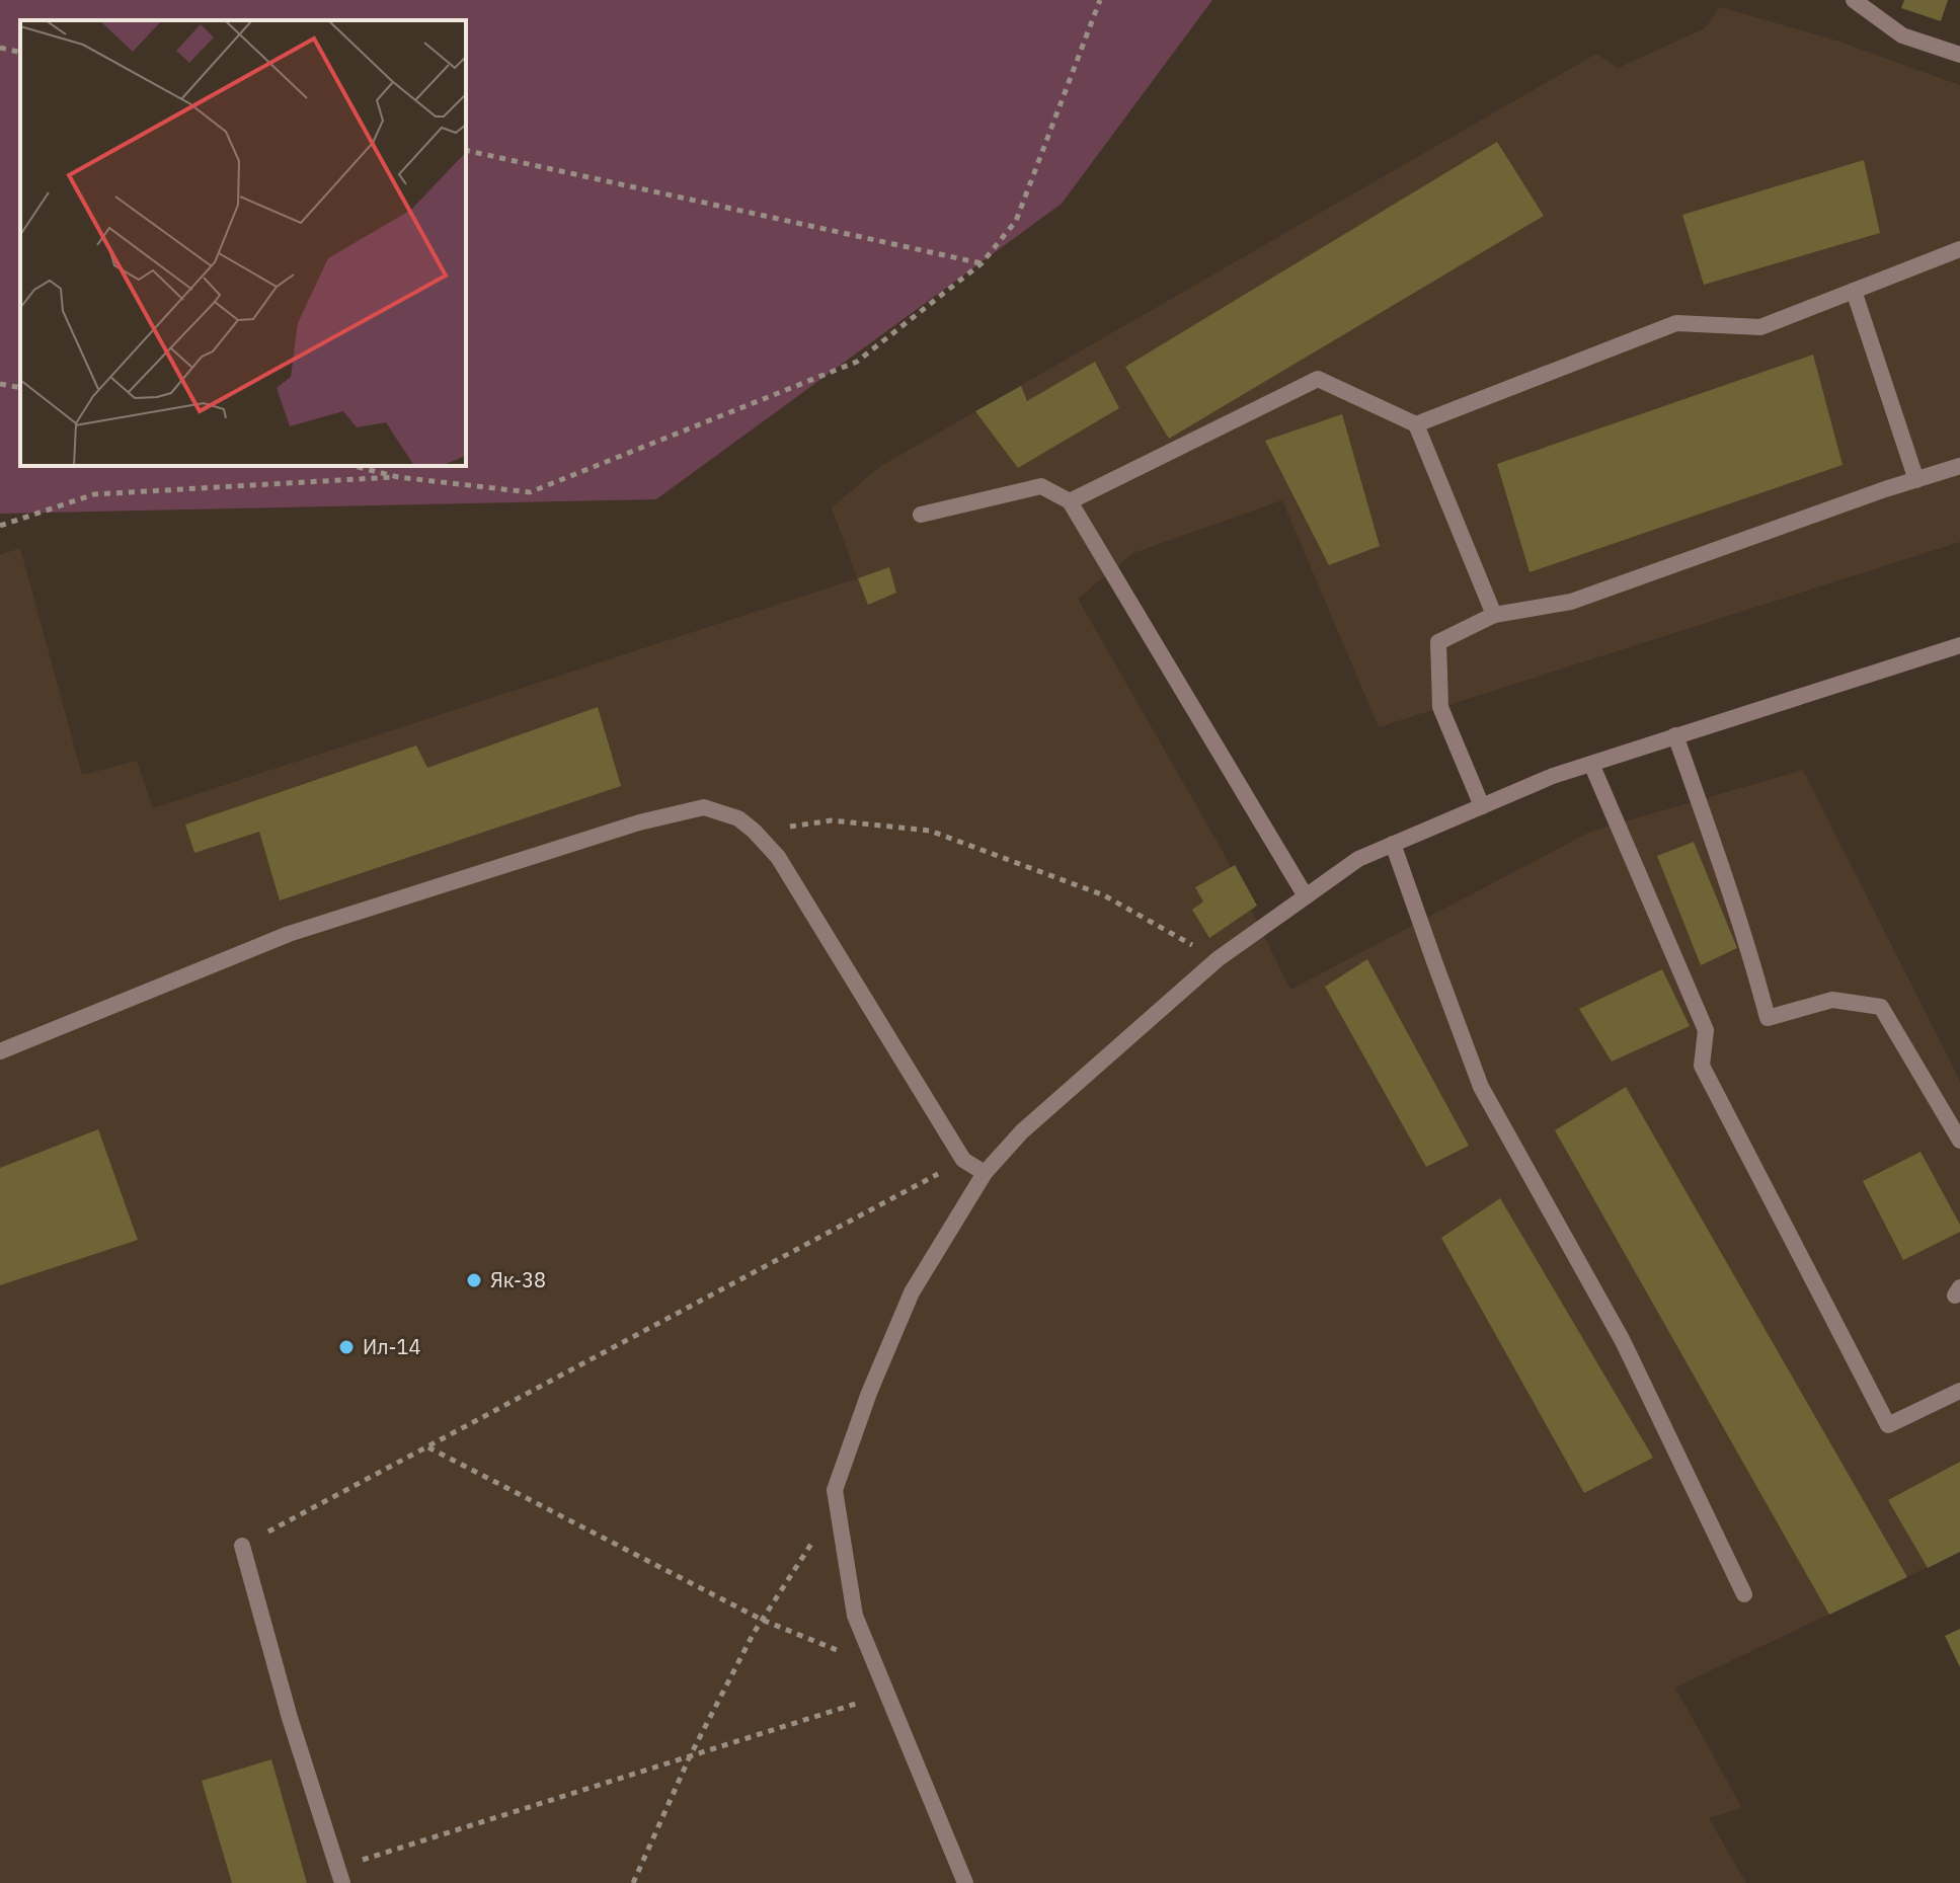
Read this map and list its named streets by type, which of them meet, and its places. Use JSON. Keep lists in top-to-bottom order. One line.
{"places":["Як-38","Ил-14"]}
